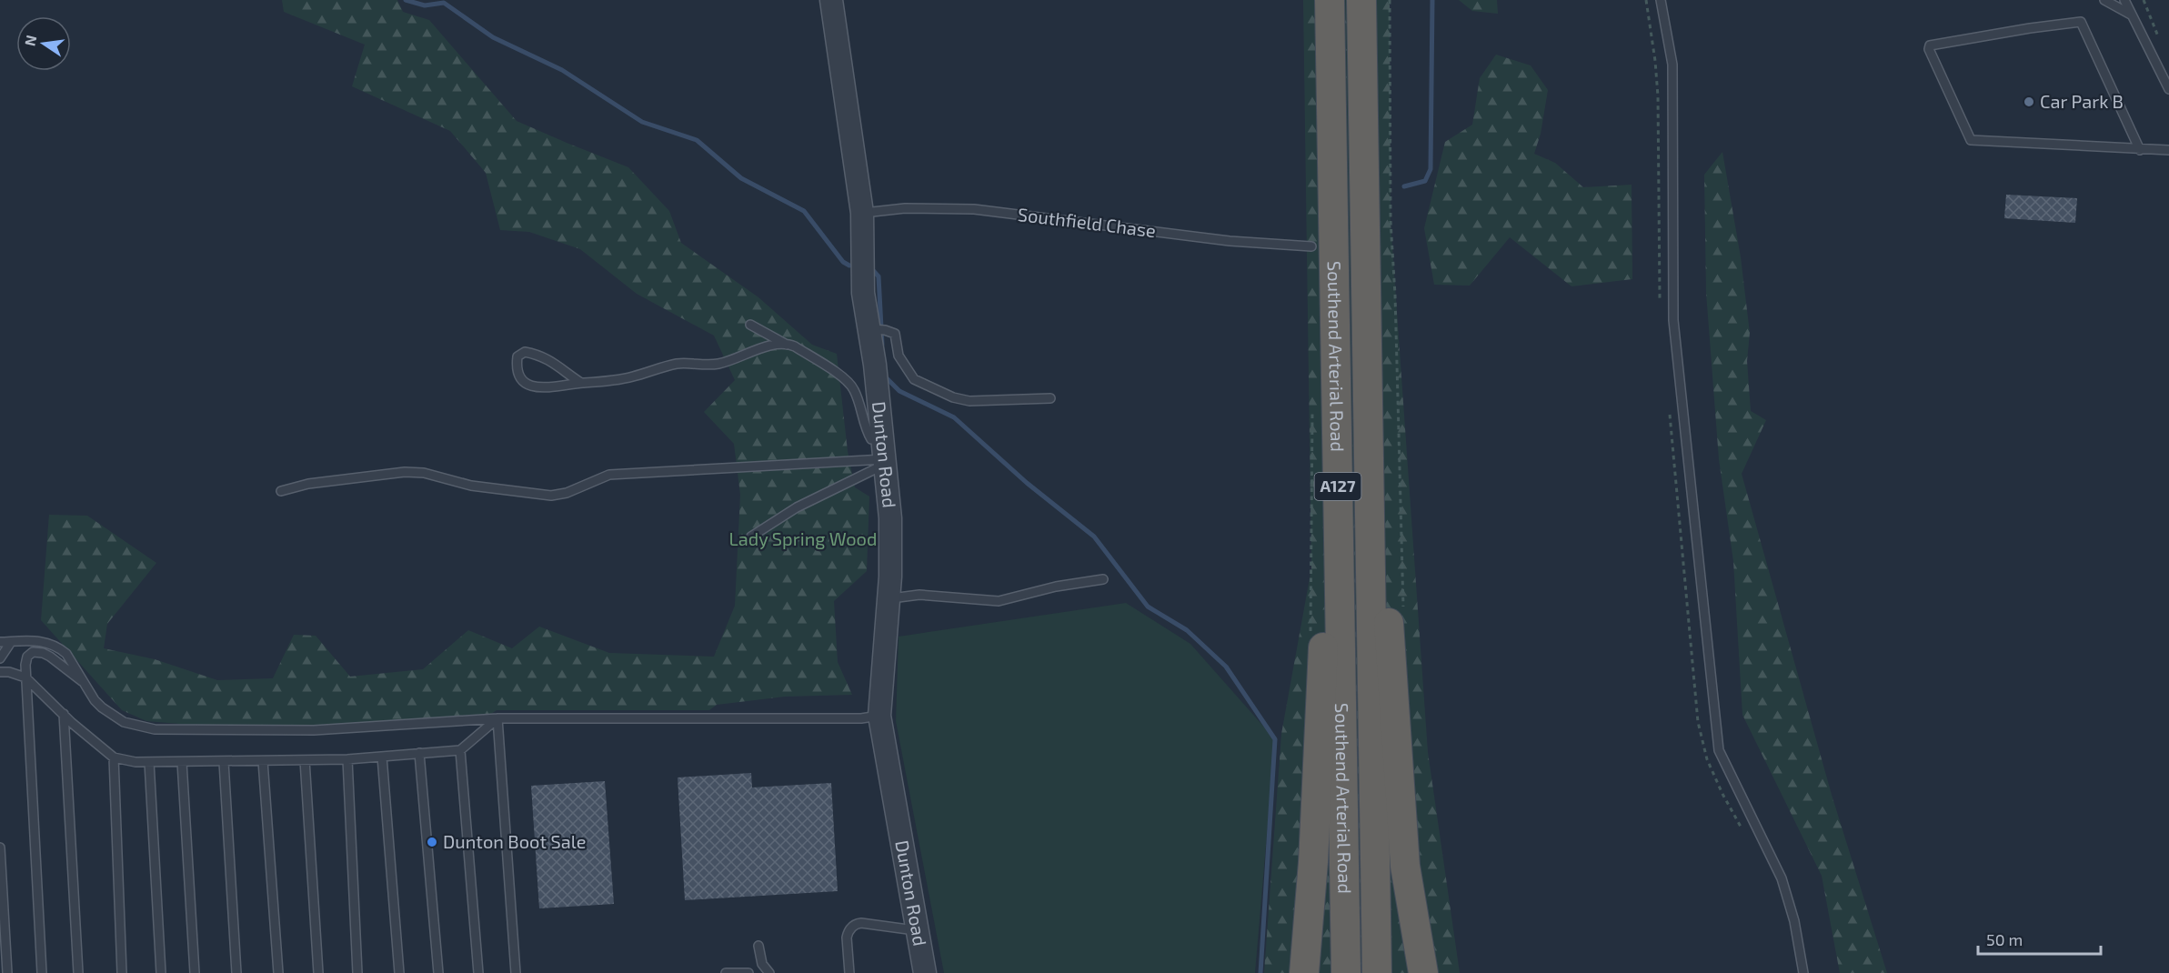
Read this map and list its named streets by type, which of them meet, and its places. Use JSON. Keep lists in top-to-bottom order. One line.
{"streets":{"highway":["Southend Arterial Road","A127"],"street":["Dunton Road"],"lane":["Southfield Chase"]},"crossings":[["Southfield Chase","Southend Arterial Road"],["Southfield Chase","Dunton Road"]],"parks":["Lady Spring Wood"],"places":["Car Park B","Dunton Boot Sale"],"scale_bar":"50 m","north":"left"}
